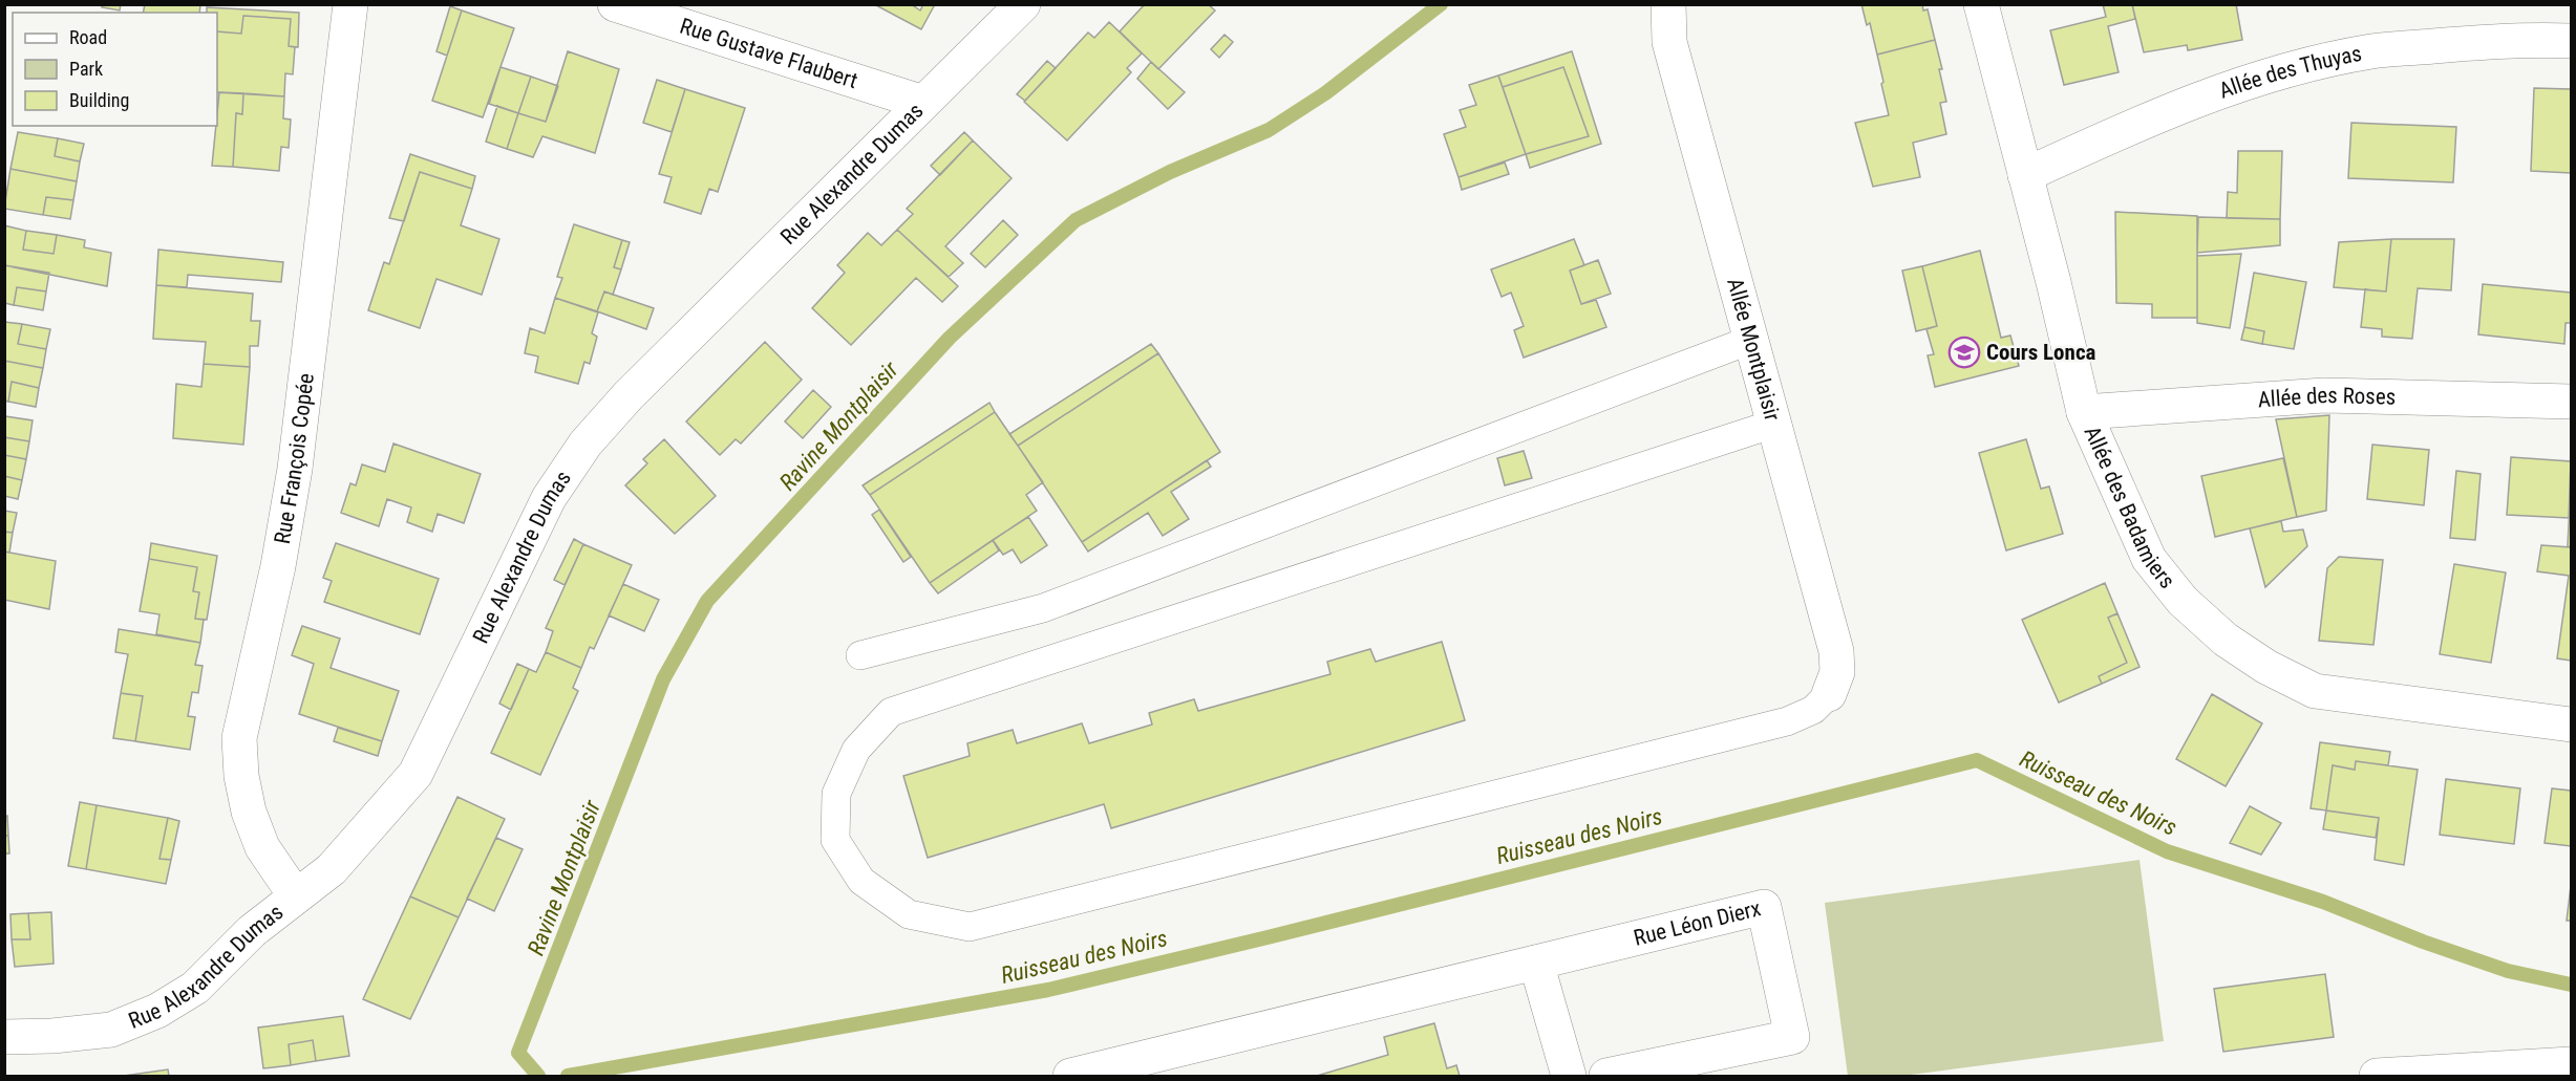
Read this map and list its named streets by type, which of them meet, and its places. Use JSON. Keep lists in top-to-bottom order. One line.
{"streets":{"street":["Rue Gustave Flaubert","Allée des Thuyas","Rue Alexandre Dumas","Allée Montplaisir","Allée des Roses","Rue François Copée","Allée des Badamiers","Rue Léon Dierx"]},"crossings":[["Rue Gustave Flaubert","Rue Alexandre Dumas"],["Allée des Thuyas","Allée des Badamiers"],["Rue Alexandre Dumas","Rue François Copée"],["Allée des Roses","Allée des Badamiers"]],"water":["Ravine Montplaisir","Ruisseau des Noirs"],"places":{"school or university":["Cours Lonca"]},"legend":["Road","Park","Building"]}
